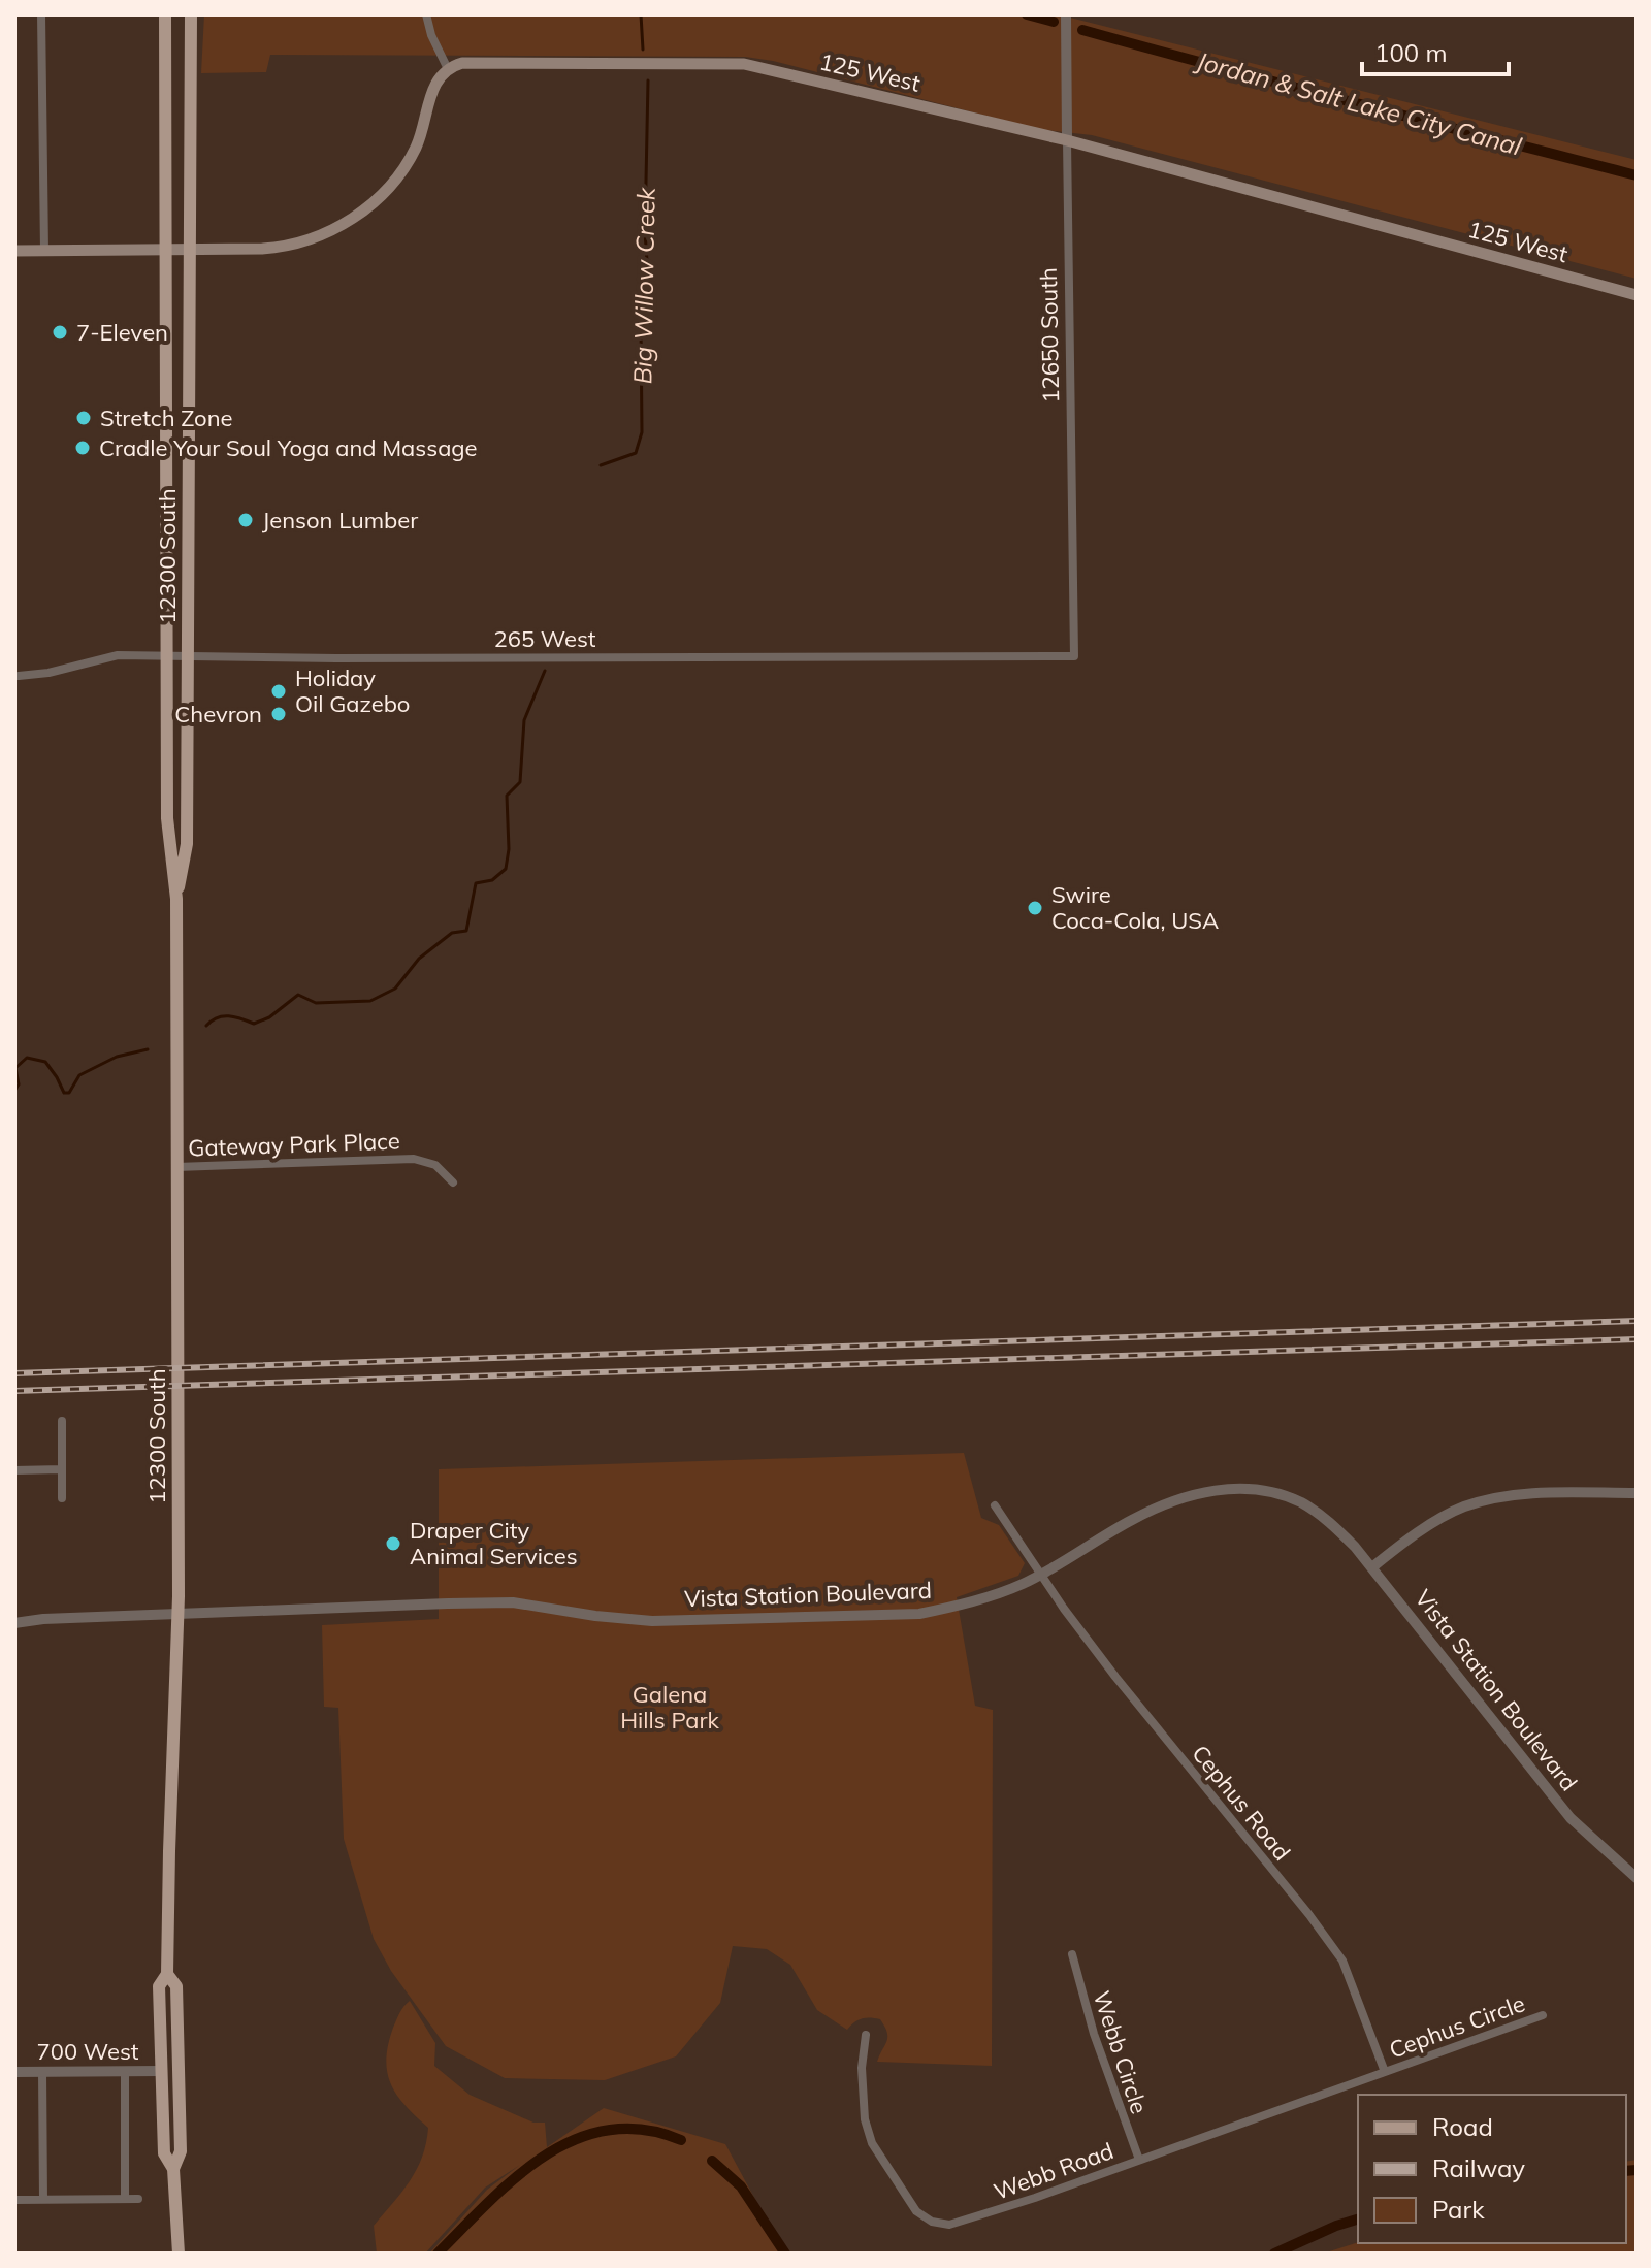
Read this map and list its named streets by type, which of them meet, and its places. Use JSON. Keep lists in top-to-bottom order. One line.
{"streets":{"main road":["125 West","12300 South"],"street":["12650 South","265 West","Gateway Park Place","Vista Station Boulevard","Cephus Road","Cephus Circle","700 West","Webb Circle","Webb Road"]},"crossings":[["125 West","12650 South"],["12650 South","265 West"],["12300 South","265 West"],["12300 South","Gateway Park Place"],["12300 South","Vista Station Boulevard"],["12300 South","700 West"],["Vista Station Boulevard","Cephus Road"],["Cephus Road","Cephus Circle"],["Cephus Road","Webb Road"],["Cephus Circle","Webb Road"],["Webb Circle","Webb Road"]],"water":["Jordan & Salt Lake City Canal","Big Willow Creek"],"parks":["Galena Hills Park"],"places":["7-Eleven","Stretch Zone","Cradle Your Soul Yoga and Massage","Jenson Lumber","Holiday Oil Gazebo","Chevron","Swire Coca-Cola, USA","Draper City Animal Services"],"legend":["Road","Railway","Park"],"scale_bar":"100 m"}
